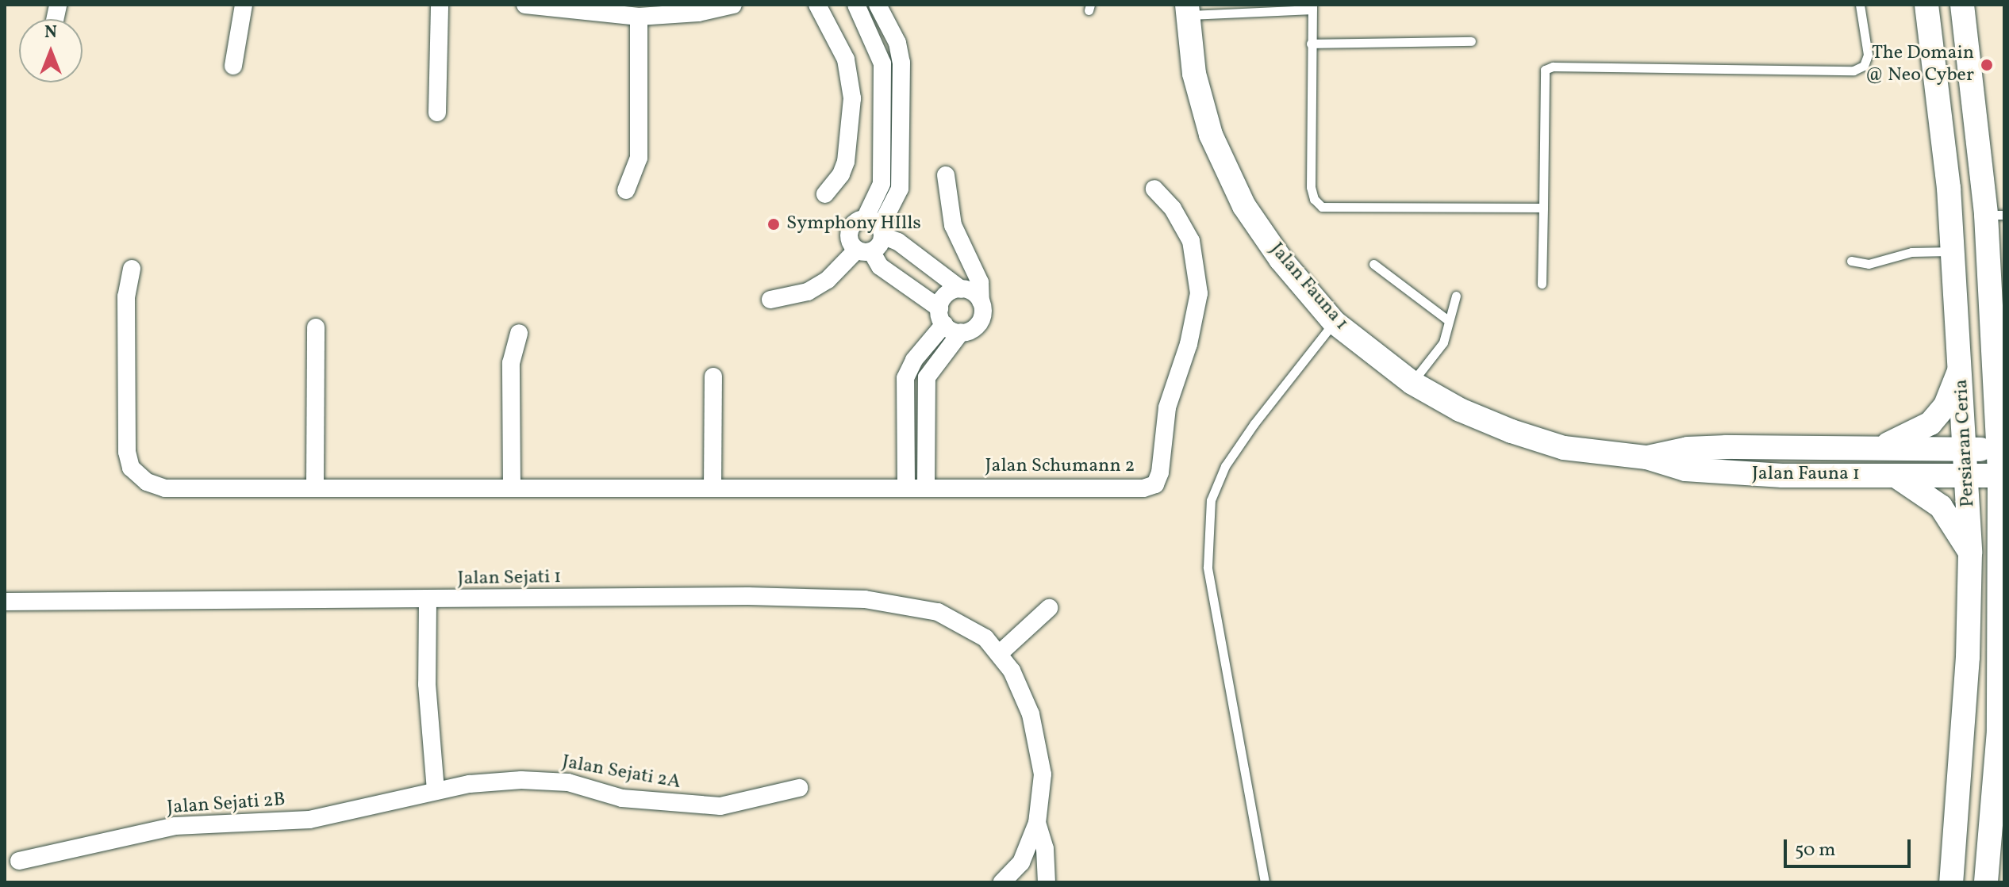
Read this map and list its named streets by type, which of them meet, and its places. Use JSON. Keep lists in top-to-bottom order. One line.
{"streets":{"street":["Jalan Fauna 1","Persiaran Ceria","Jalan Schumann 2","Jalan Sejati 1","Jalan Sejati 2A","Jalan Sejati 2B"]},"crossings":[["Jalan Fauna 1","Persiaran Ceria"],["Jalan Sejati 2A","Jalan Sejati 2B"]],"places":["The Domain @ Neo Cyber","Symphony HIlls"],"scale_bar":"50 m","north":"top"}
